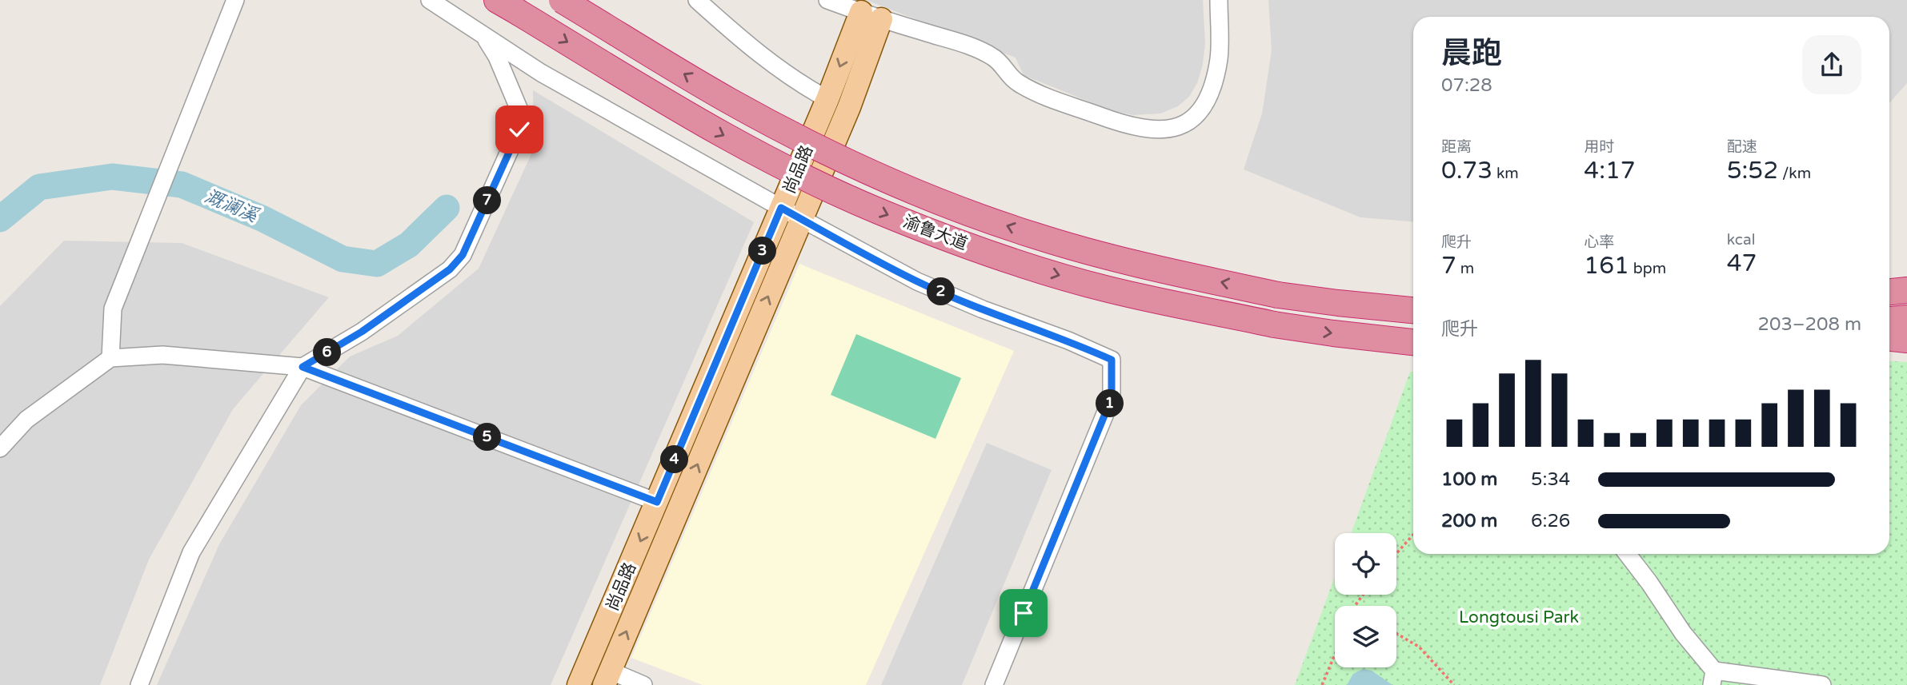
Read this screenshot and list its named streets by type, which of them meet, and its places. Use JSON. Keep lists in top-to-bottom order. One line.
{"streets":{"highway":["渝鲁大道"],"main road":["尚品路"]},"water":["溉澜溪"],"parks":["Longtousi Park"],"page":{"heading":["晨跑","07:28"],"stats":[["距离","0.73 km"],["用时","4:17"],["配速","5:52 /km"],["爬升","7 m"],["心率","161 bpm"],["kcal","47"]],"pins":["7","3","2","6","1","5","4"],"chart":["爬升","203–208 m"],"list":[{"name":"100 m","note":"5:34"},{"name":"200 m","note":"6:26"}]}}
